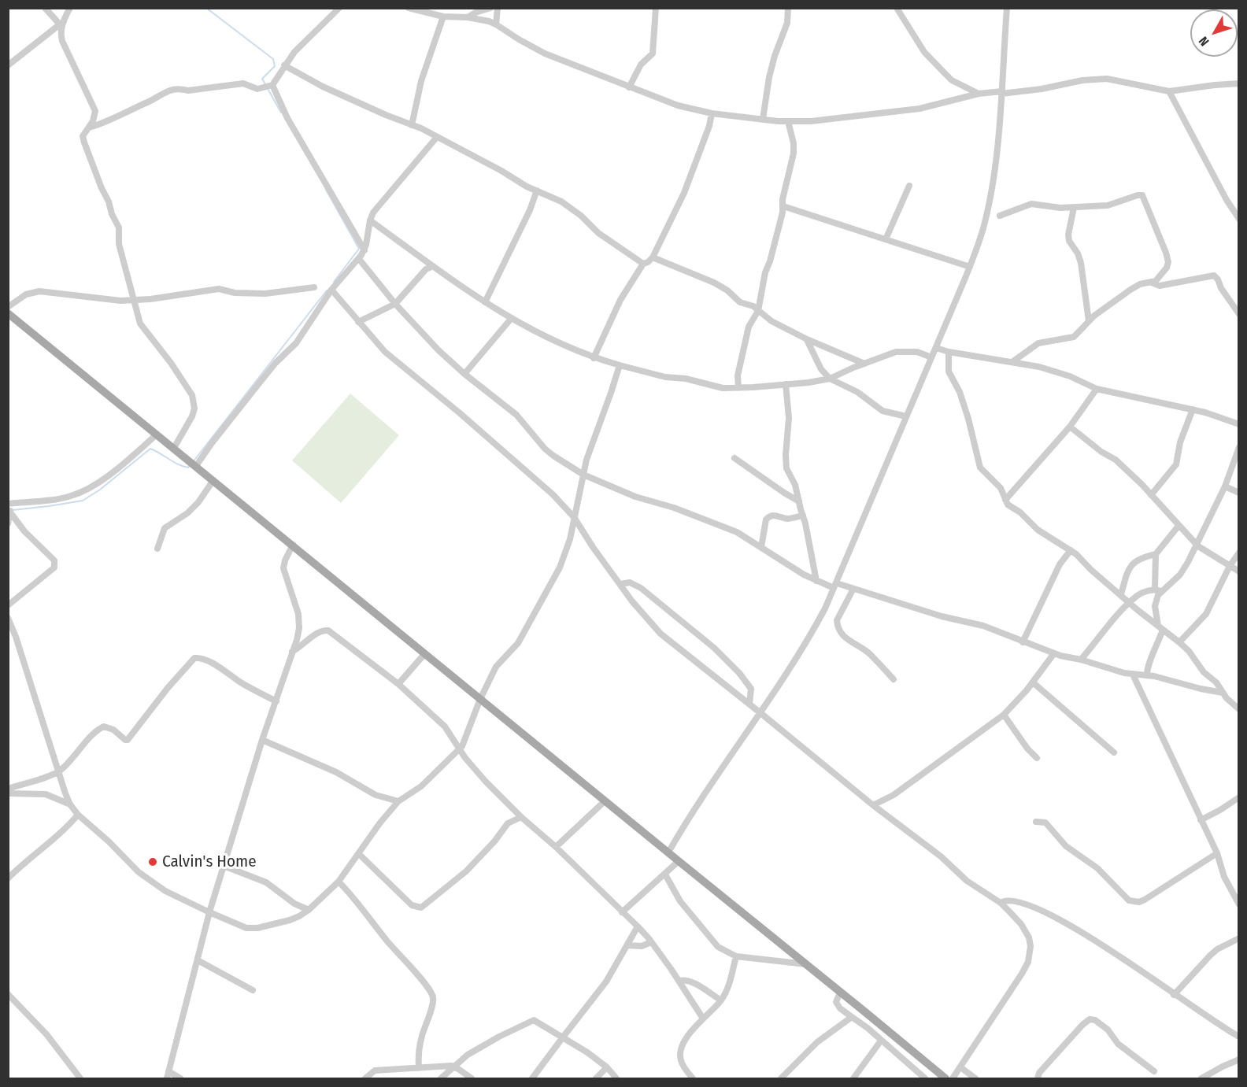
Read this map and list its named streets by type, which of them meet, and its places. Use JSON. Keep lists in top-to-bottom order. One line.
{"places":["Calvin's Home"],"north":"bottom left"}
